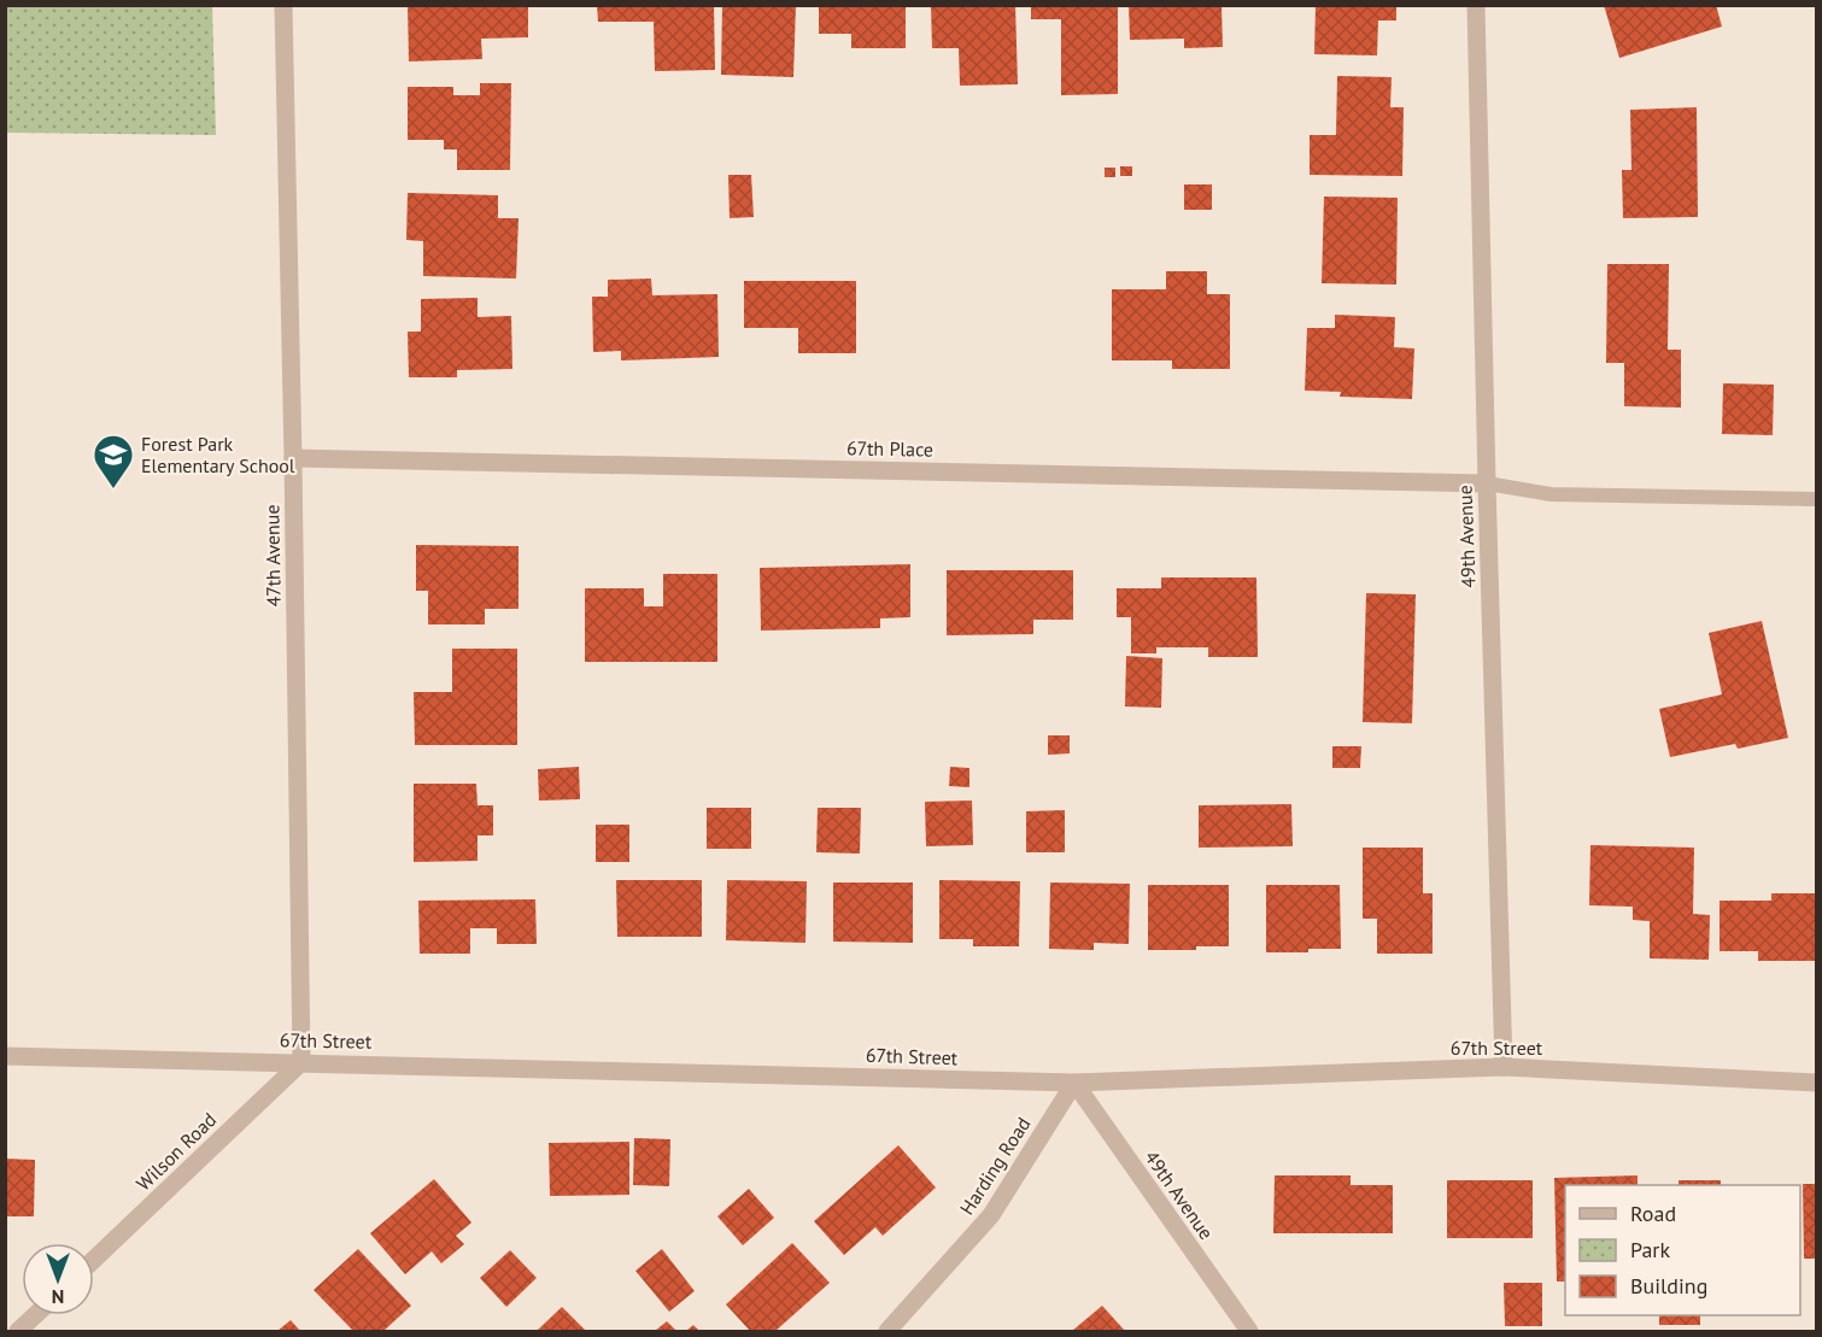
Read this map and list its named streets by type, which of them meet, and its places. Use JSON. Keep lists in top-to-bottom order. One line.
{"streets":{"street":["67th Place","49th Avenue","47th Avenue","67th Street","Wilson Road","Harding Road"]},"crossings":[["67th Place","49th Avenue"],["67th Place","47th Avenue"],["49th Avenue","67th Street"],["49th Avenue","Harding Road"],["47th Avenue","67th Street"],["47th Avenue","Wilson Road"],["67th Street","Wilson Road"],["67th Street","Harding Road"]],"places":{"school or university":["Forest Park Elementary School"]},"legend":["Road","Park","Building"],"north":"bottom"}
